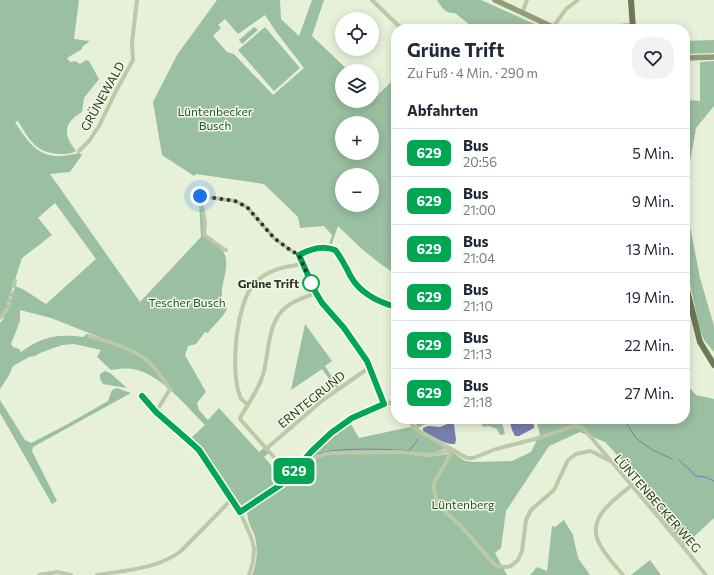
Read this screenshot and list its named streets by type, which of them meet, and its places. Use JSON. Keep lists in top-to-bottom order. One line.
{"streets":{"street":["GRÜNEWALD","ERNTEGRUND","LÜNTENBECKER WEG"]},"parks":["Lüntenbecker Busch","Tescher Busch","Lüntenberg"],"places":["Grüne Trift"],"lines":["bus line 629"],"page":{"on_map":"629","map_buttons":["+","−"],"heading":[["Grüne Trift","Zu Fuß · 4 Min. · 290 m"],"Abfahrten"],"list":[{"mark":"629","name":"Bus","note":"20:56","value":"5 Min."},{"mark":"629","name":"Bus","note":"21:00","value":"9 Min."},{"mark":"629","name":"Bus","note":"21:04","value":"13 Min."},{"mark":"629","name":"Bus","note":"21:10","value":"19 Min."},{"mark":"629","name":"Bus","note":"21:13","value":"22 Min."},{"mark":"629","name":"Bus","note":"21:18","value":"27 Min."}]}}
